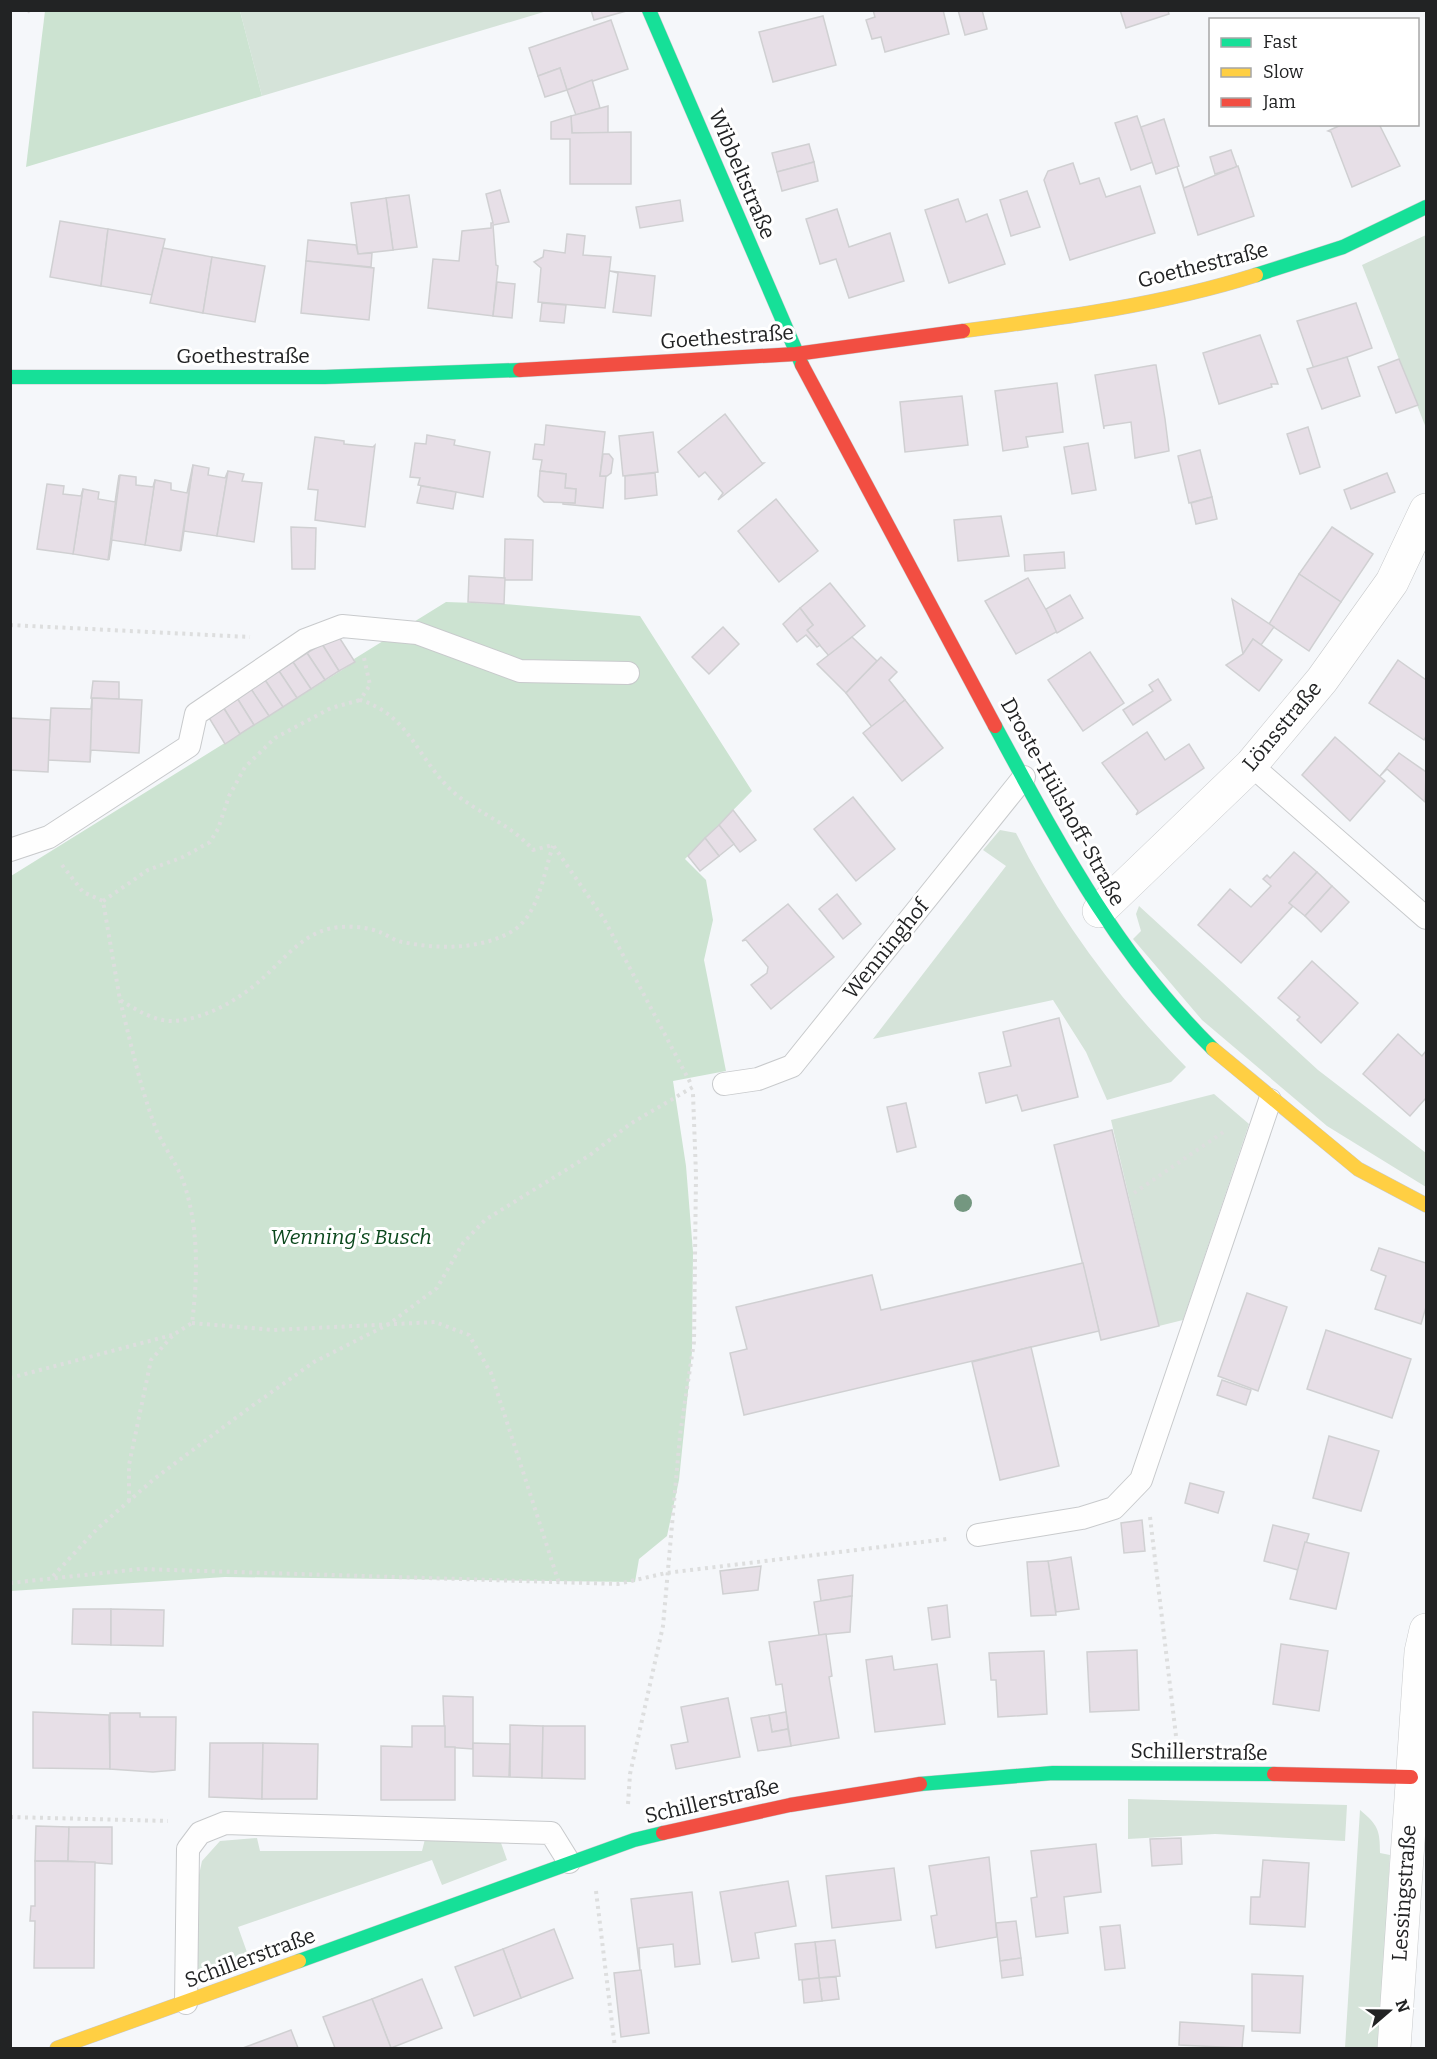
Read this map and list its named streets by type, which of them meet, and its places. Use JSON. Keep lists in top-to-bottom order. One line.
{"streets":{"street":["Wibbeltstraße","Goethestraße","Lönsstraße","Droste-Hülshoff-Straße","Schillerstraße","Lessingstraße"],"lane":["Wenninghof"]},"crossings":[["Wibbeltstraße","Goethestraße"],["Wibbeltstraße","Droste-Hülshoff-Straße"],["Goethestraße","Droste-Hülshoff-Straße"],["Lönsstraße","Droste-Hülshoff-Straße"],["Droste-Hülshoff-Straße","Wenninghof"],["Schillerstraße","Lessingstraße"]],"parks":["Wenning's Busch"],"legend":["Fast","Slow","Jam"],"north":"right"}
